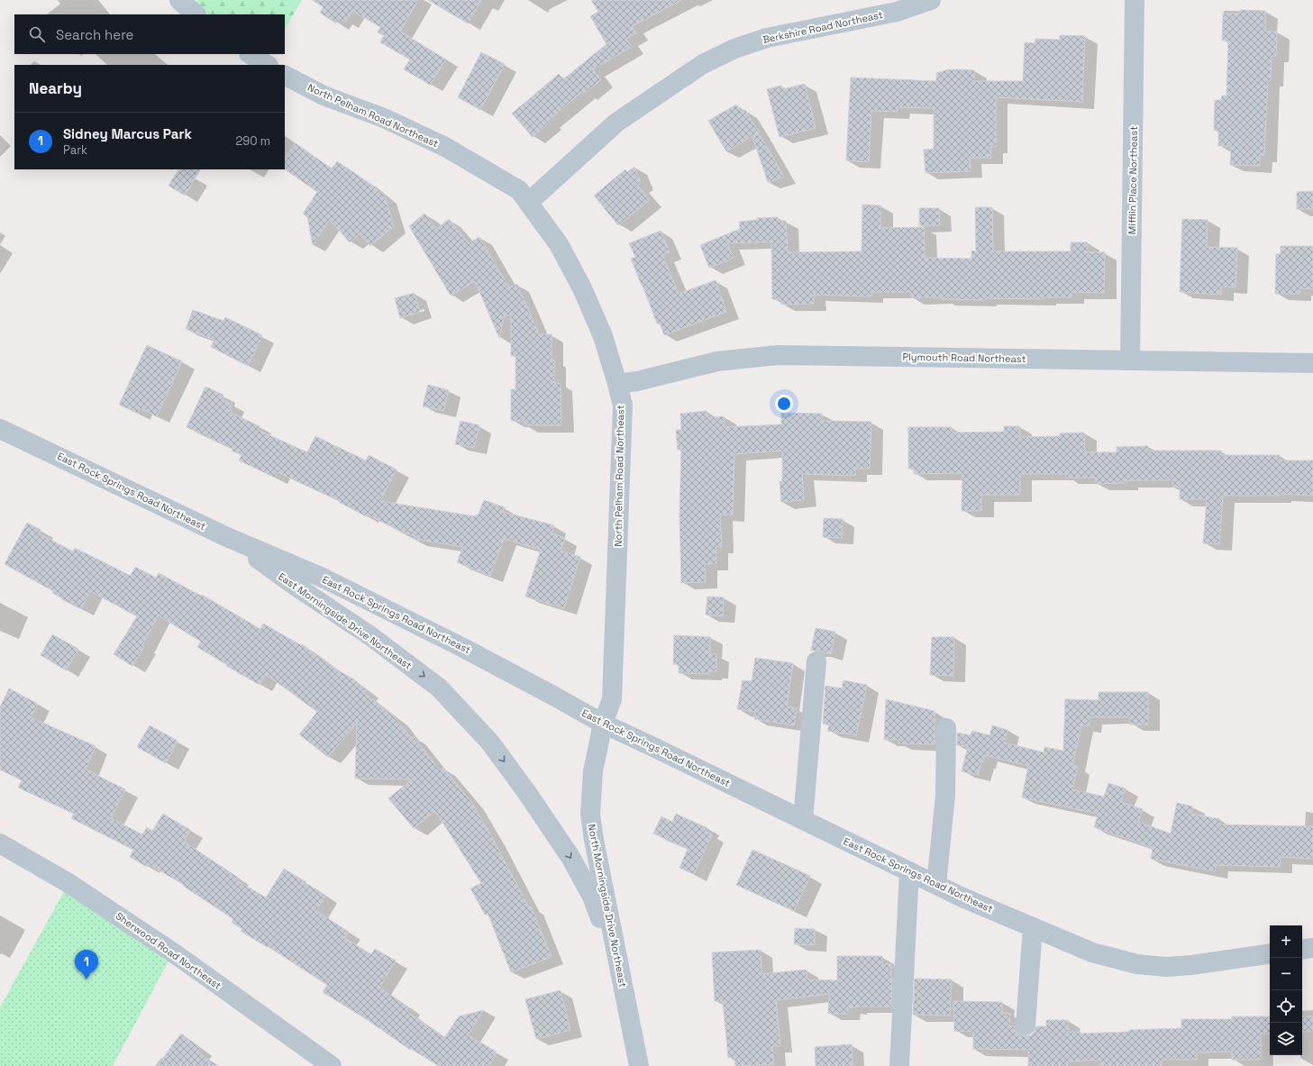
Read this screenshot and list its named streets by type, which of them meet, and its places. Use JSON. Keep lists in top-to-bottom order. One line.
{"streets":{"street":["Berkshire Road Northeast","North Pelham Road Northeast","Mifflin Place Northeast","Plymouth Road Northeast","East Rock Springs Road Northeast","East Morningside Drive Northeast","North Morningside Drive Northeast","Sherwood Road Northeast"]},"crossings":[["Berkshire Road Northeast","North Pelham Road Northeast"],["North Pelham Road Northeast","Plymouth Road Northeast"],["North Pelham Road Northeast","East Rock Springs Road Northeast"],["North Pelham Road Northeast","North Morningside Drive Northeast"],["Mifflin Place Northeast","Plymouth Road Northeast"],["East Rock Springs Road Northeast","East Morningside Drive Northeast"],["East Rock Springs Road Northeast","North Morningside Drive Northeast"],["East Morningside Drive Northeast","North Morningside Drive Northeast"]],"one_way":["East Morningside Drive Northeast"],"page":{"search":"Search here","heading":"Nearby","list":[{"mark":"1","name":"Sidney Marcus Park","note":"Park","value":"290 m"}],"map_buttons":["+","−"],"pins":"1"}}
